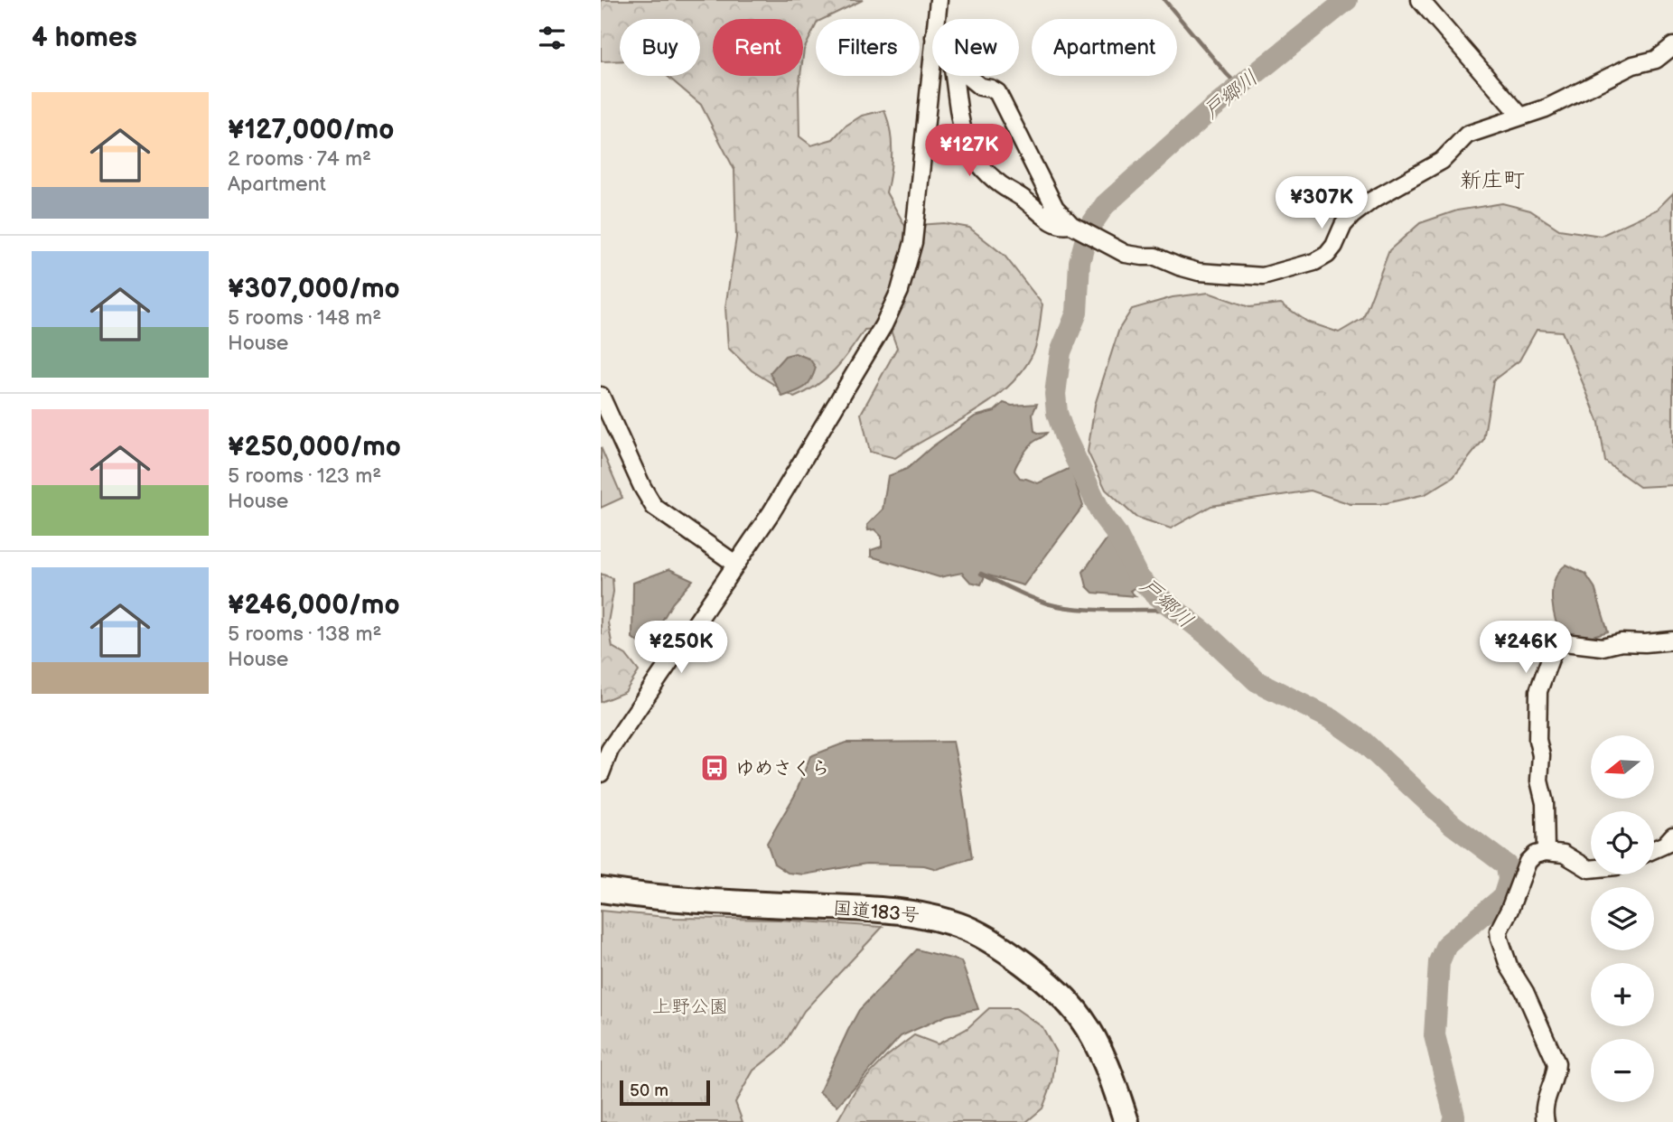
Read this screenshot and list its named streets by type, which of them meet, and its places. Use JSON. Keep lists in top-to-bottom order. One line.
{"streets":{"highway":["国道183号"]},"districts":["新庄町"],"water":["戸郷川"],"parks":["上野公園"],"places":{"bus stop":["ゆめさくら"]},"scale_bar":"50 m","north":"left","page":{"heading":"4 homes","chip":["Buy","Rent","Filters","New","Apartment"],"list":[{"name":"¥127,000/mo","note":"2 rooms · 74 m² · Apartment"},{"name":"¥307,000/mo","note":"5 rooms · 148 m² · House"},{"name":"¥250,000/mo","note":"5 rooms · 123 m² · House"},{"name":"¥246,000/mo","note":"5 rooms · 138 m² · House"}],"price":["¥127K","¥307K","¥250K","¥246K"],"map_buttons":["+","−"],"scale":"50 m"}}
